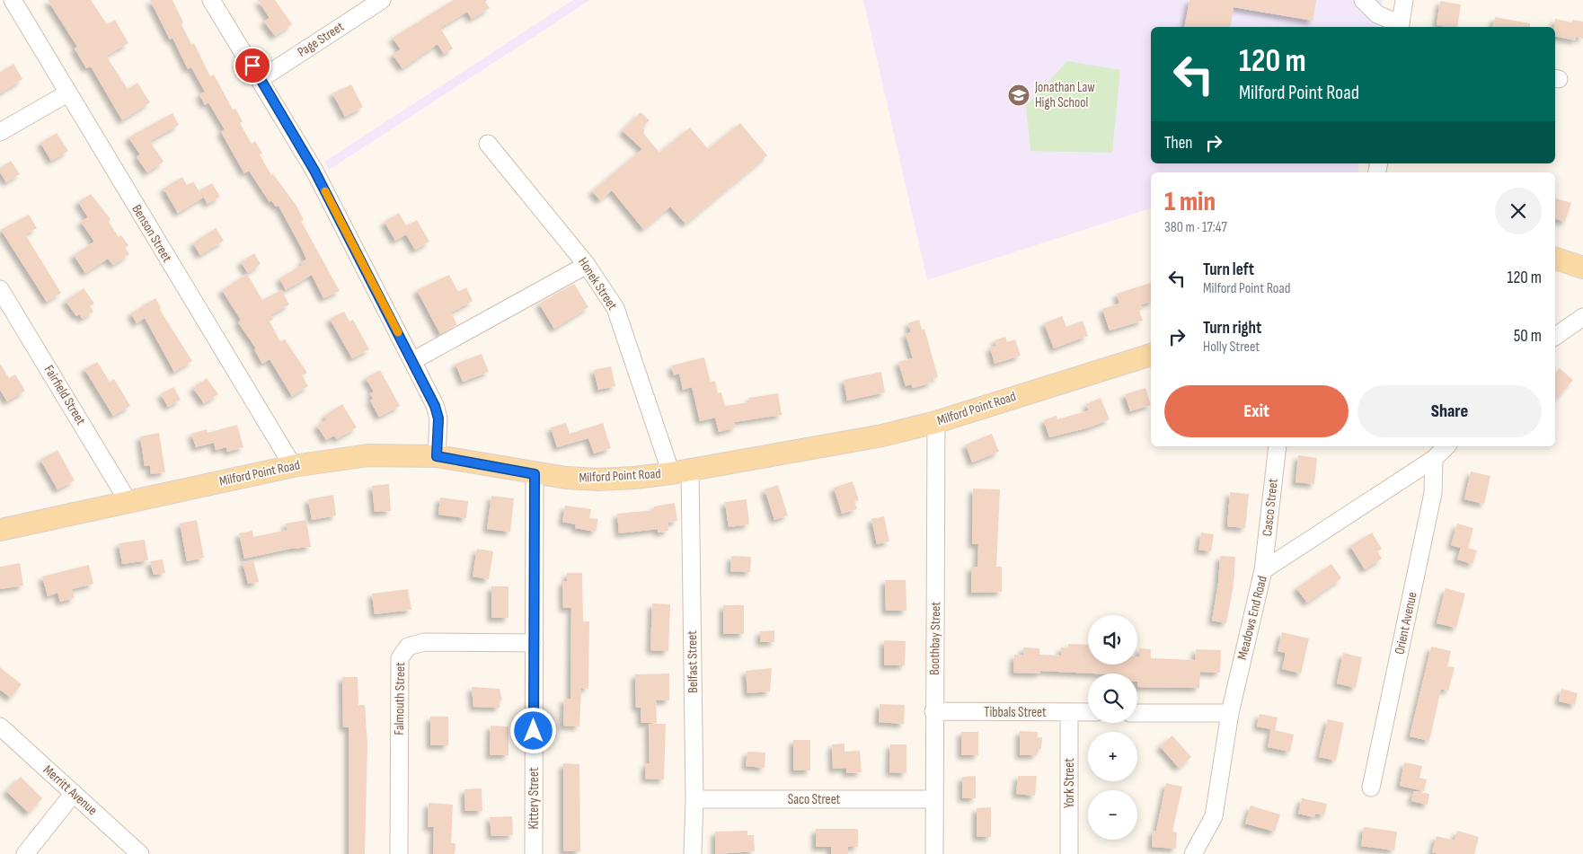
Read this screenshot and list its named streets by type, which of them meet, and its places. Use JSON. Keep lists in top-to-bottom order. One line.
{"streets":{"main road":["Milford Point Road"],"street":["Page Street","Benson Street","Honek Street","Fairfield Street","Casco Street","Meadows End Road","Orient Avenue","Boothbay Street","Belfast Street","Falmouth Street","Tibbals Street","York Street","Merritt Avenue","Kittery Street","Saco Street"]},"crossings":[["Benson Street","Milford Point Road"],["Honek Street","Milford Point Road"],["Honek Street","Belfast Street"],["Fairfield Street","Milford Point Road"],["Milford Point Road","Boothbay Street"],["Milford Point Road","Belfast Street"],["Milford Point Road","Kittery Street"],["Casco Street","Meadows End Road"],["Meadows End Road","Orient Avenue"],["Boothbay Street","Tibbals Street"],["Boothbay Street","Saco Street"],["Belfast Street","Saco Street"],["Falmouth Street","Kittery Street"],["Tibbals Street","York Street"]],"places":{"school or university":["Jonathan Law High School"]},"page":{"turn":["120 m","Milford Point Road"],"then":"Then","heading":["1 min","380 m · 17:47"],"list":[{"name":"Turn left","note":"Milford Point Road","value":"120 m"},{"name":"Turn right","note":"Holly Street","value":"50 m"}],"buttons":["Exit","Share"],"map_buttons":["+","−"]}}
